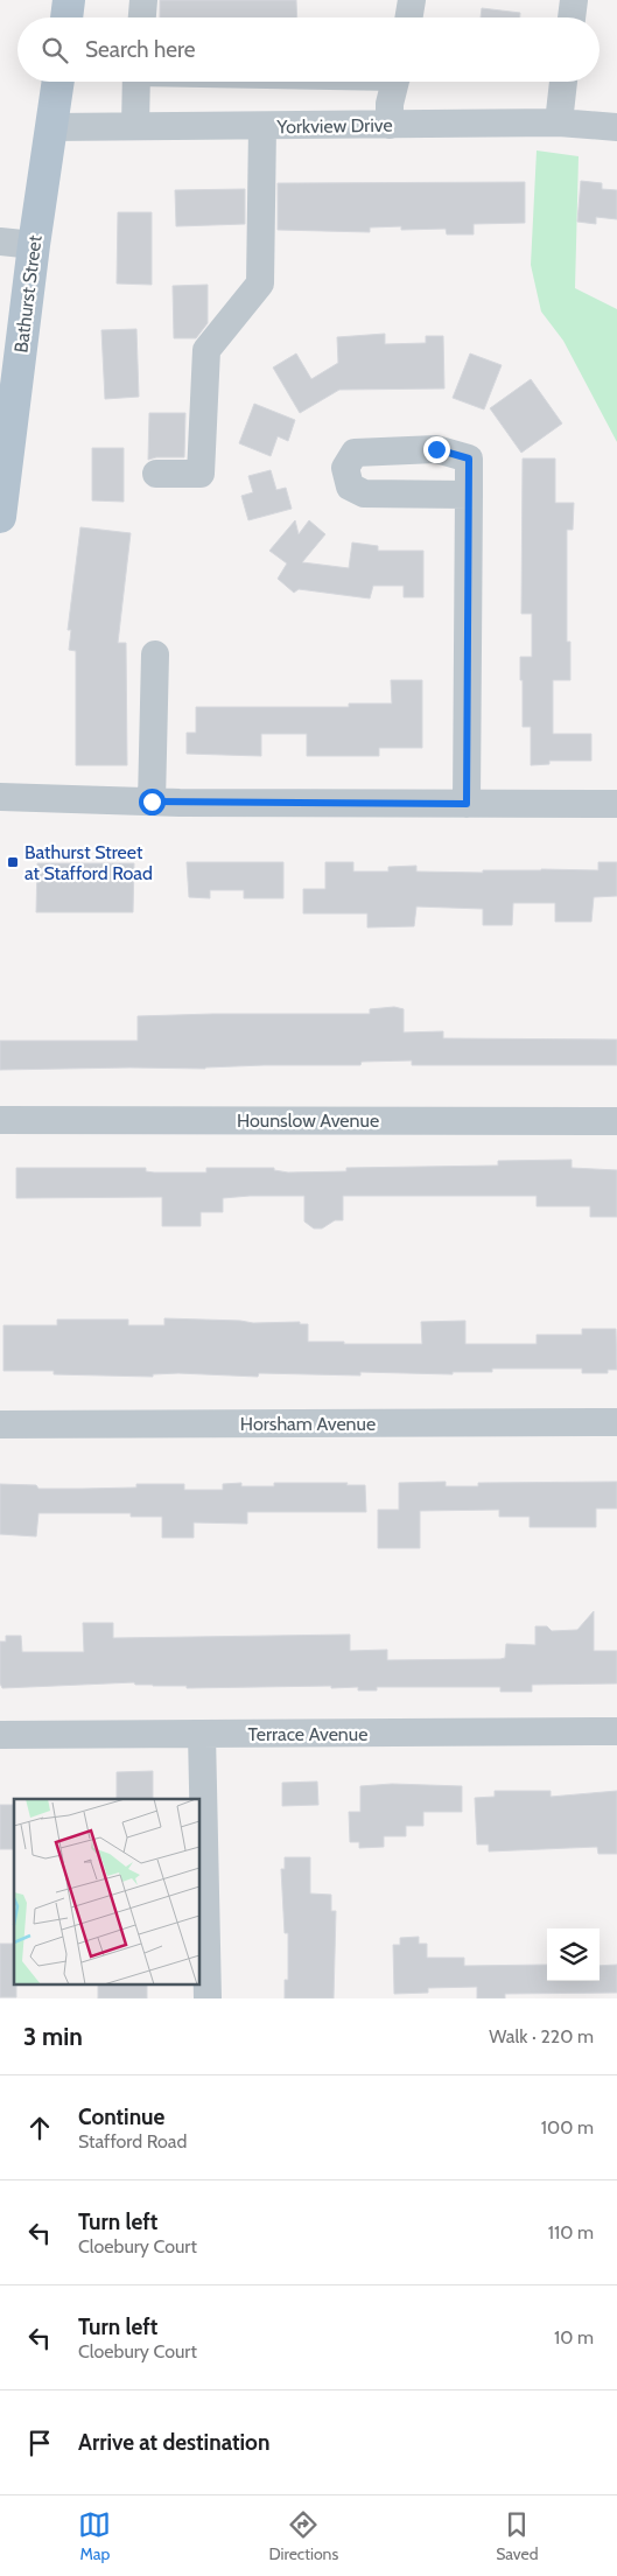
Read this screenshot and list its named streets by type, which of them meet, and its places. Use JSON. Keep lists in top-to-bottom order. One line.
{"streets":{"main road":["Bathurst Street"],"street":["Yorkview Drive","Hounslow Avenue","Horsham Avenue","Terrace Avenue"]},"crossings":[["Yorkview Drive","Bathurst Street"]],"places":{"transit":["Bathurst Street at Stafford Road"]},"page":{"search":"Search here","heading":["3 min","Walk · 220 m"],"list":[["Continue","Stafford Road","100 m"],["Turn left","Cloebury Court","110 m"],["Turn left","Cloebury Court","10 m"],"Arrive at destination"],"nav":["Map","Directions","Saved"]}}
